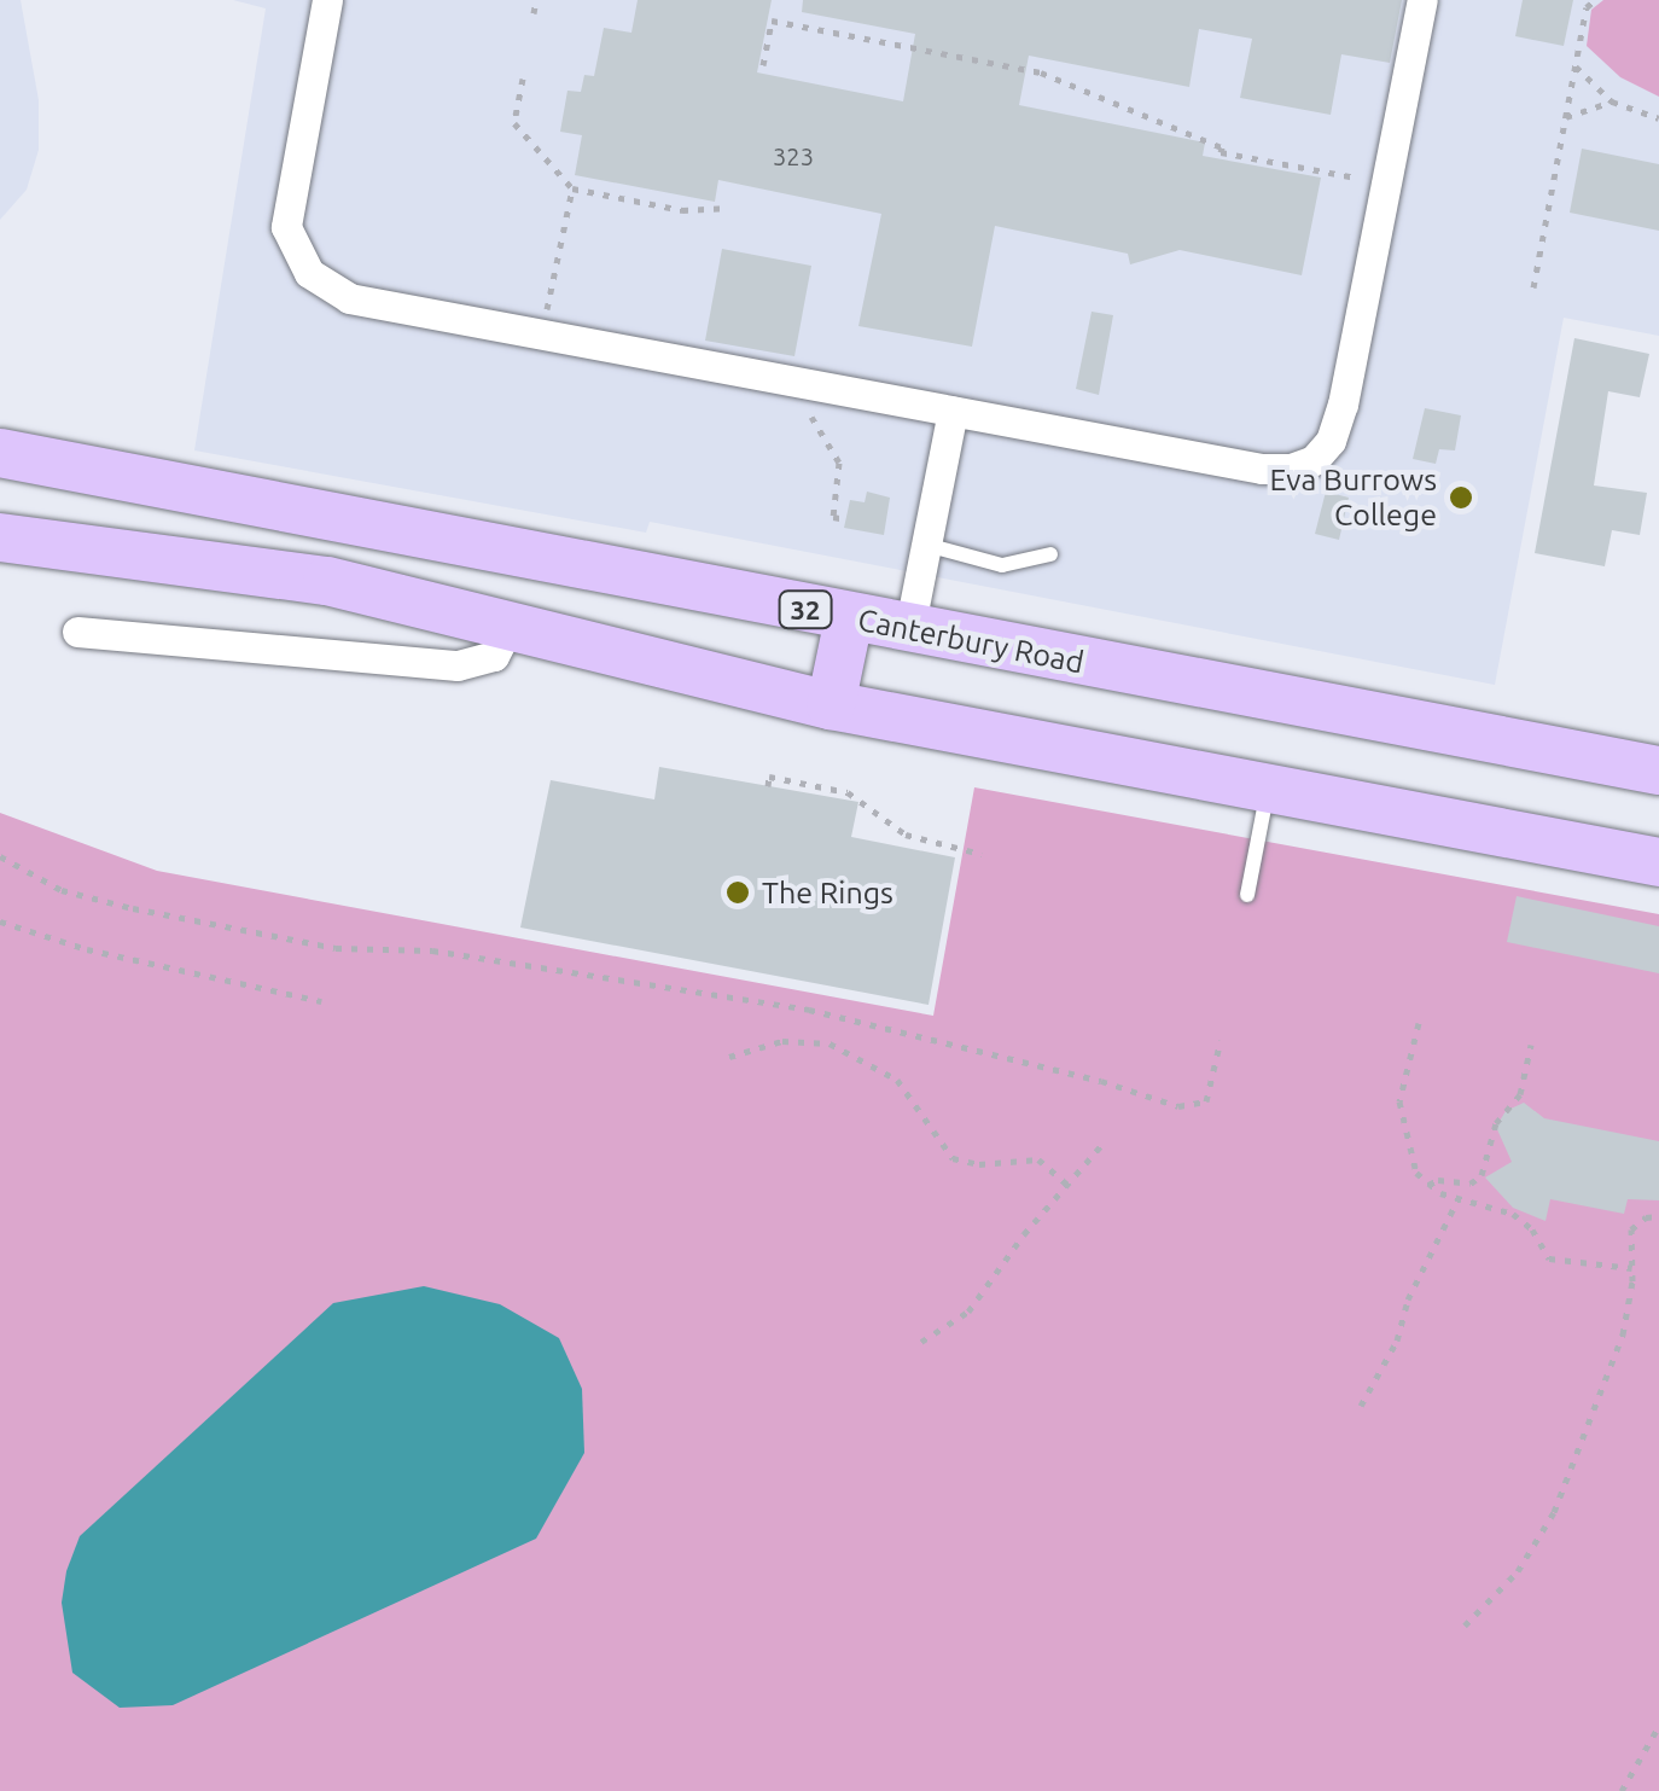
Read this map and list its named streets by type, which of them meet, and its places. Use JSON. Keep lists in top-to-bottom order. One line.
{"streets":{"main road":["32","Canterbury Road"]},"places":["Eva Burrows College","The Rings"],"house_numbers":["323"]}
